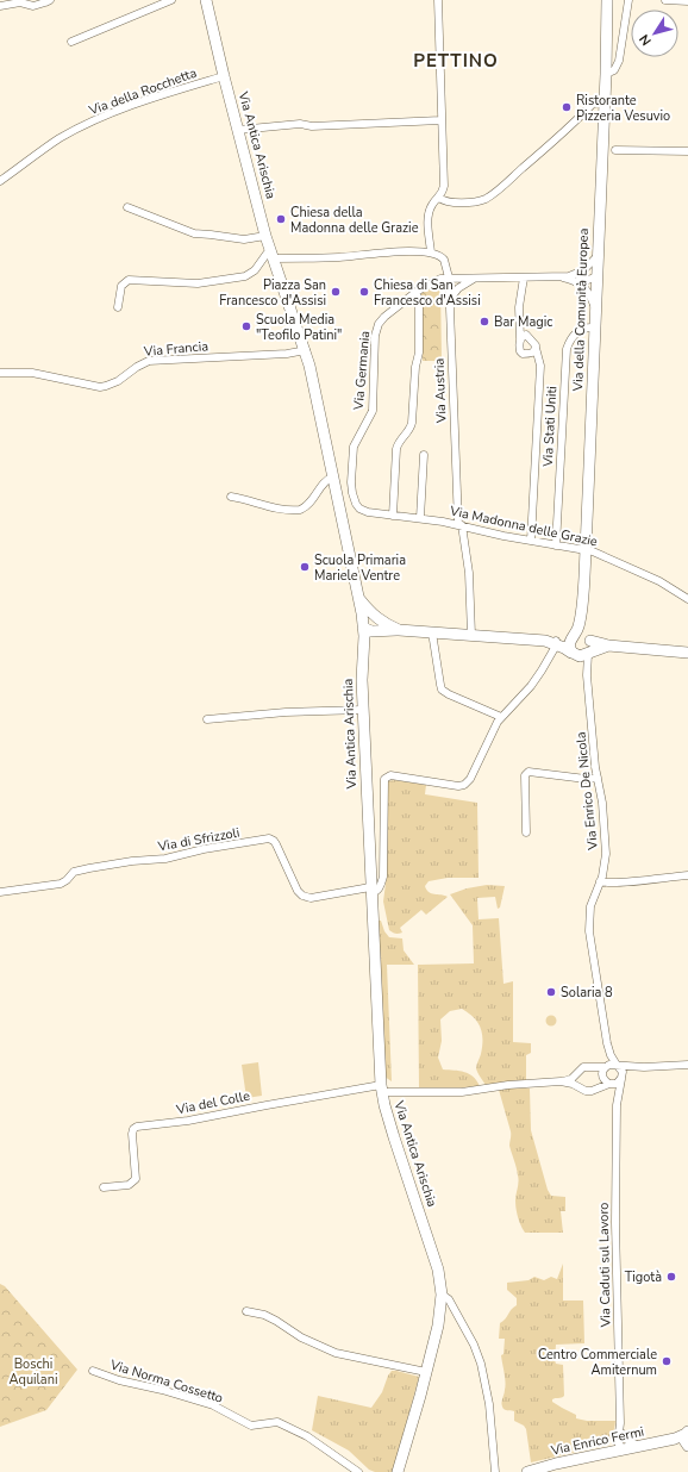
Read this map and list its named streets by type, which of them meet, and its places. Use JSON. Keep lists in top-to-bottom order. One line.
{"streets":{"main road":["Via Antica Arischia","Via della Comunità Europea","Via Enrico Fermi"],"street":["Via della Rocchetta","Via Francia","Via Germania","Via Austria","Via Stati Uniti","Via Madonna delle Grazie","Via Enrico De Nicola","Via di Sfrizzoli","Via del Colle","Via Caduti sul Lavoro","Via Norma Cossetto"]},"crossings":[["Via della Rocchetta","Via Antica Arischia"],["Via Antica Arischia","Via Francia"],["Via Antica Arischia","Via di Sfrizzoli"],["Via Antica Arischia","Via del Colle"],["Via della Comunità Europea","Via Germania"],["Via della Comunità Europea","Via Stati Uniti"],["Via della Comunità Europea","Via Madonna delle Grazie"],["Via della Comunità Europea","Via Enrico De Nicola"],["Via Germania","Via Austria"],["Via Germania","Via Madonna delle Grazie"],["Via Austria","Via Madonna delle Grazie"],["Via Stati Uniti","Via Madonna delle Grazie"],["Via Enrico De Nicola","Via Caduti sul Lavoro"],["Via Caduti sul Lavoro","Via Enrico Fermi"]],"districts":["PETTINO"],"parks":["Boschi Aquilani"],"places":["Ristorante Pizzeria Vesuvio","Chiesa della Madonna delle Grazie","Piazza San Francesco d'Assisi","Chiesa di San Francesco d'Assisi","Bar Magic","Scuola Media \"Teofilo Patini\"","Scuola Primaria Mariele Ventre","Solaria 8","Tigotà","Centro Commerciale Amiternum"],"north":"bottom left"}
